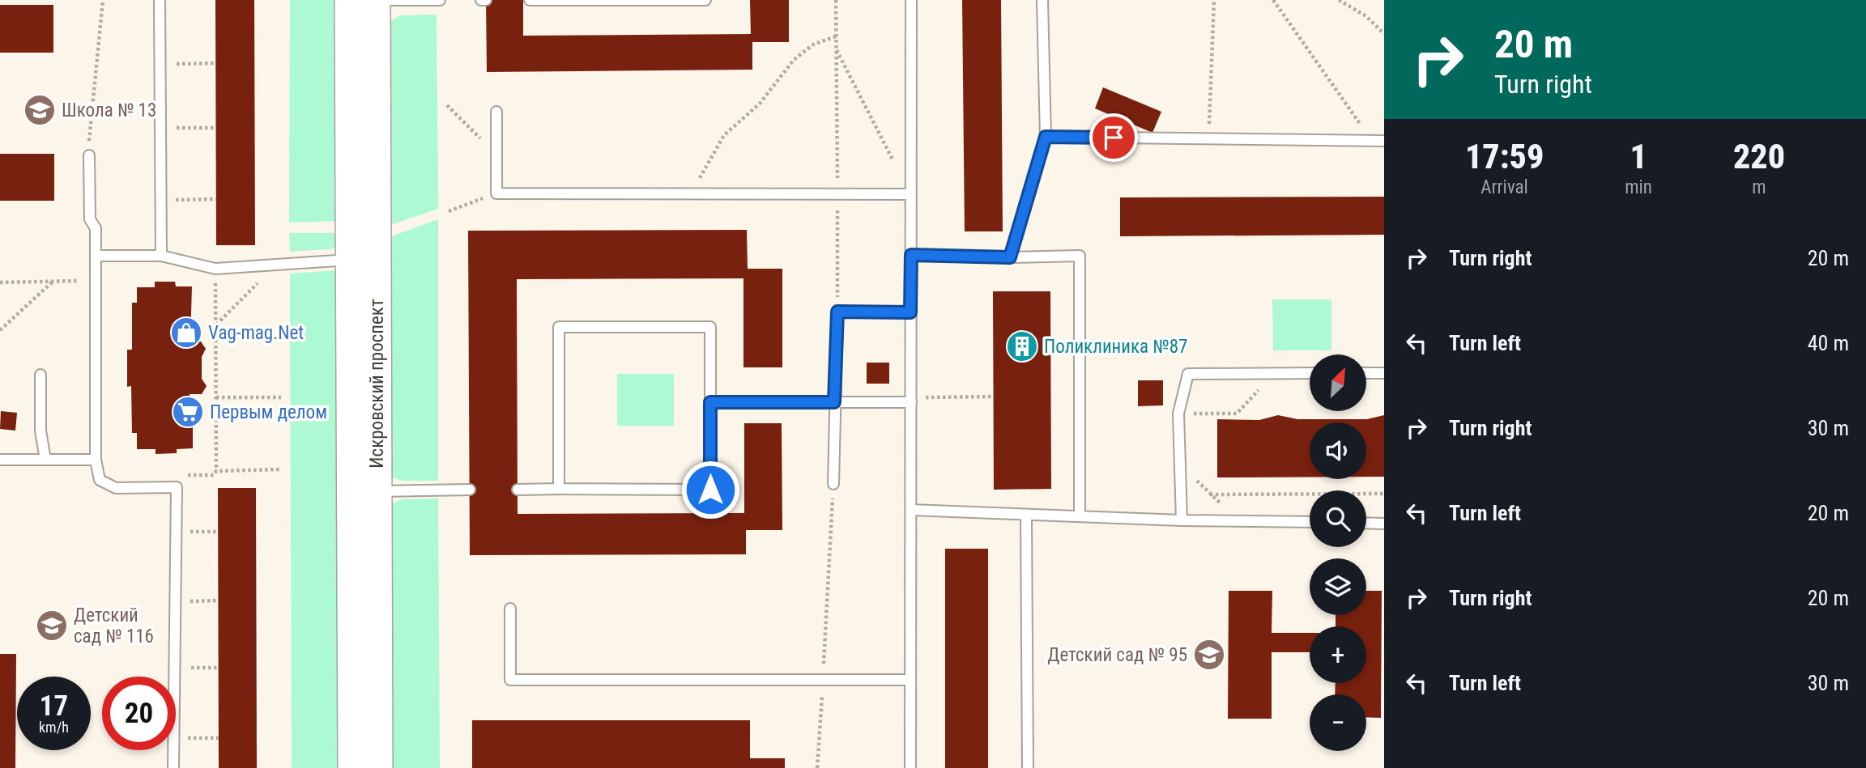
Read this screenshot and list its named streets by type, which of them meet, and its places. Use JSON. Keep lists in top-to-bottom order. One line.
{"streets":{"street":["Искровский проспект"]},"places":{"school or university":["Школа № 13","Детский сад № 116","Детский сад № 95"],"shop":["Vag-mag.Net"],"building":["Поликлиника №87"],"supermarket":["Первым делом"]},"north":"top right","page":{"turn":["20 m","Turn right"],"eta":["17:59","Arrival","1","min","220","m"],"list":[{"name":"Turn right","value":"20 m"},{"name":"Turn left","value":"40 m"},{"name":"Turn right","value":"30 m"},{"name":"Turn left","value":"20 m"},{"name":"Turn right","value":"20 m"},{"name":"Turn left","value":"30 m"}],"map_buttons":["+","−"],"speed":"17 km/h","limit":"20"}}
